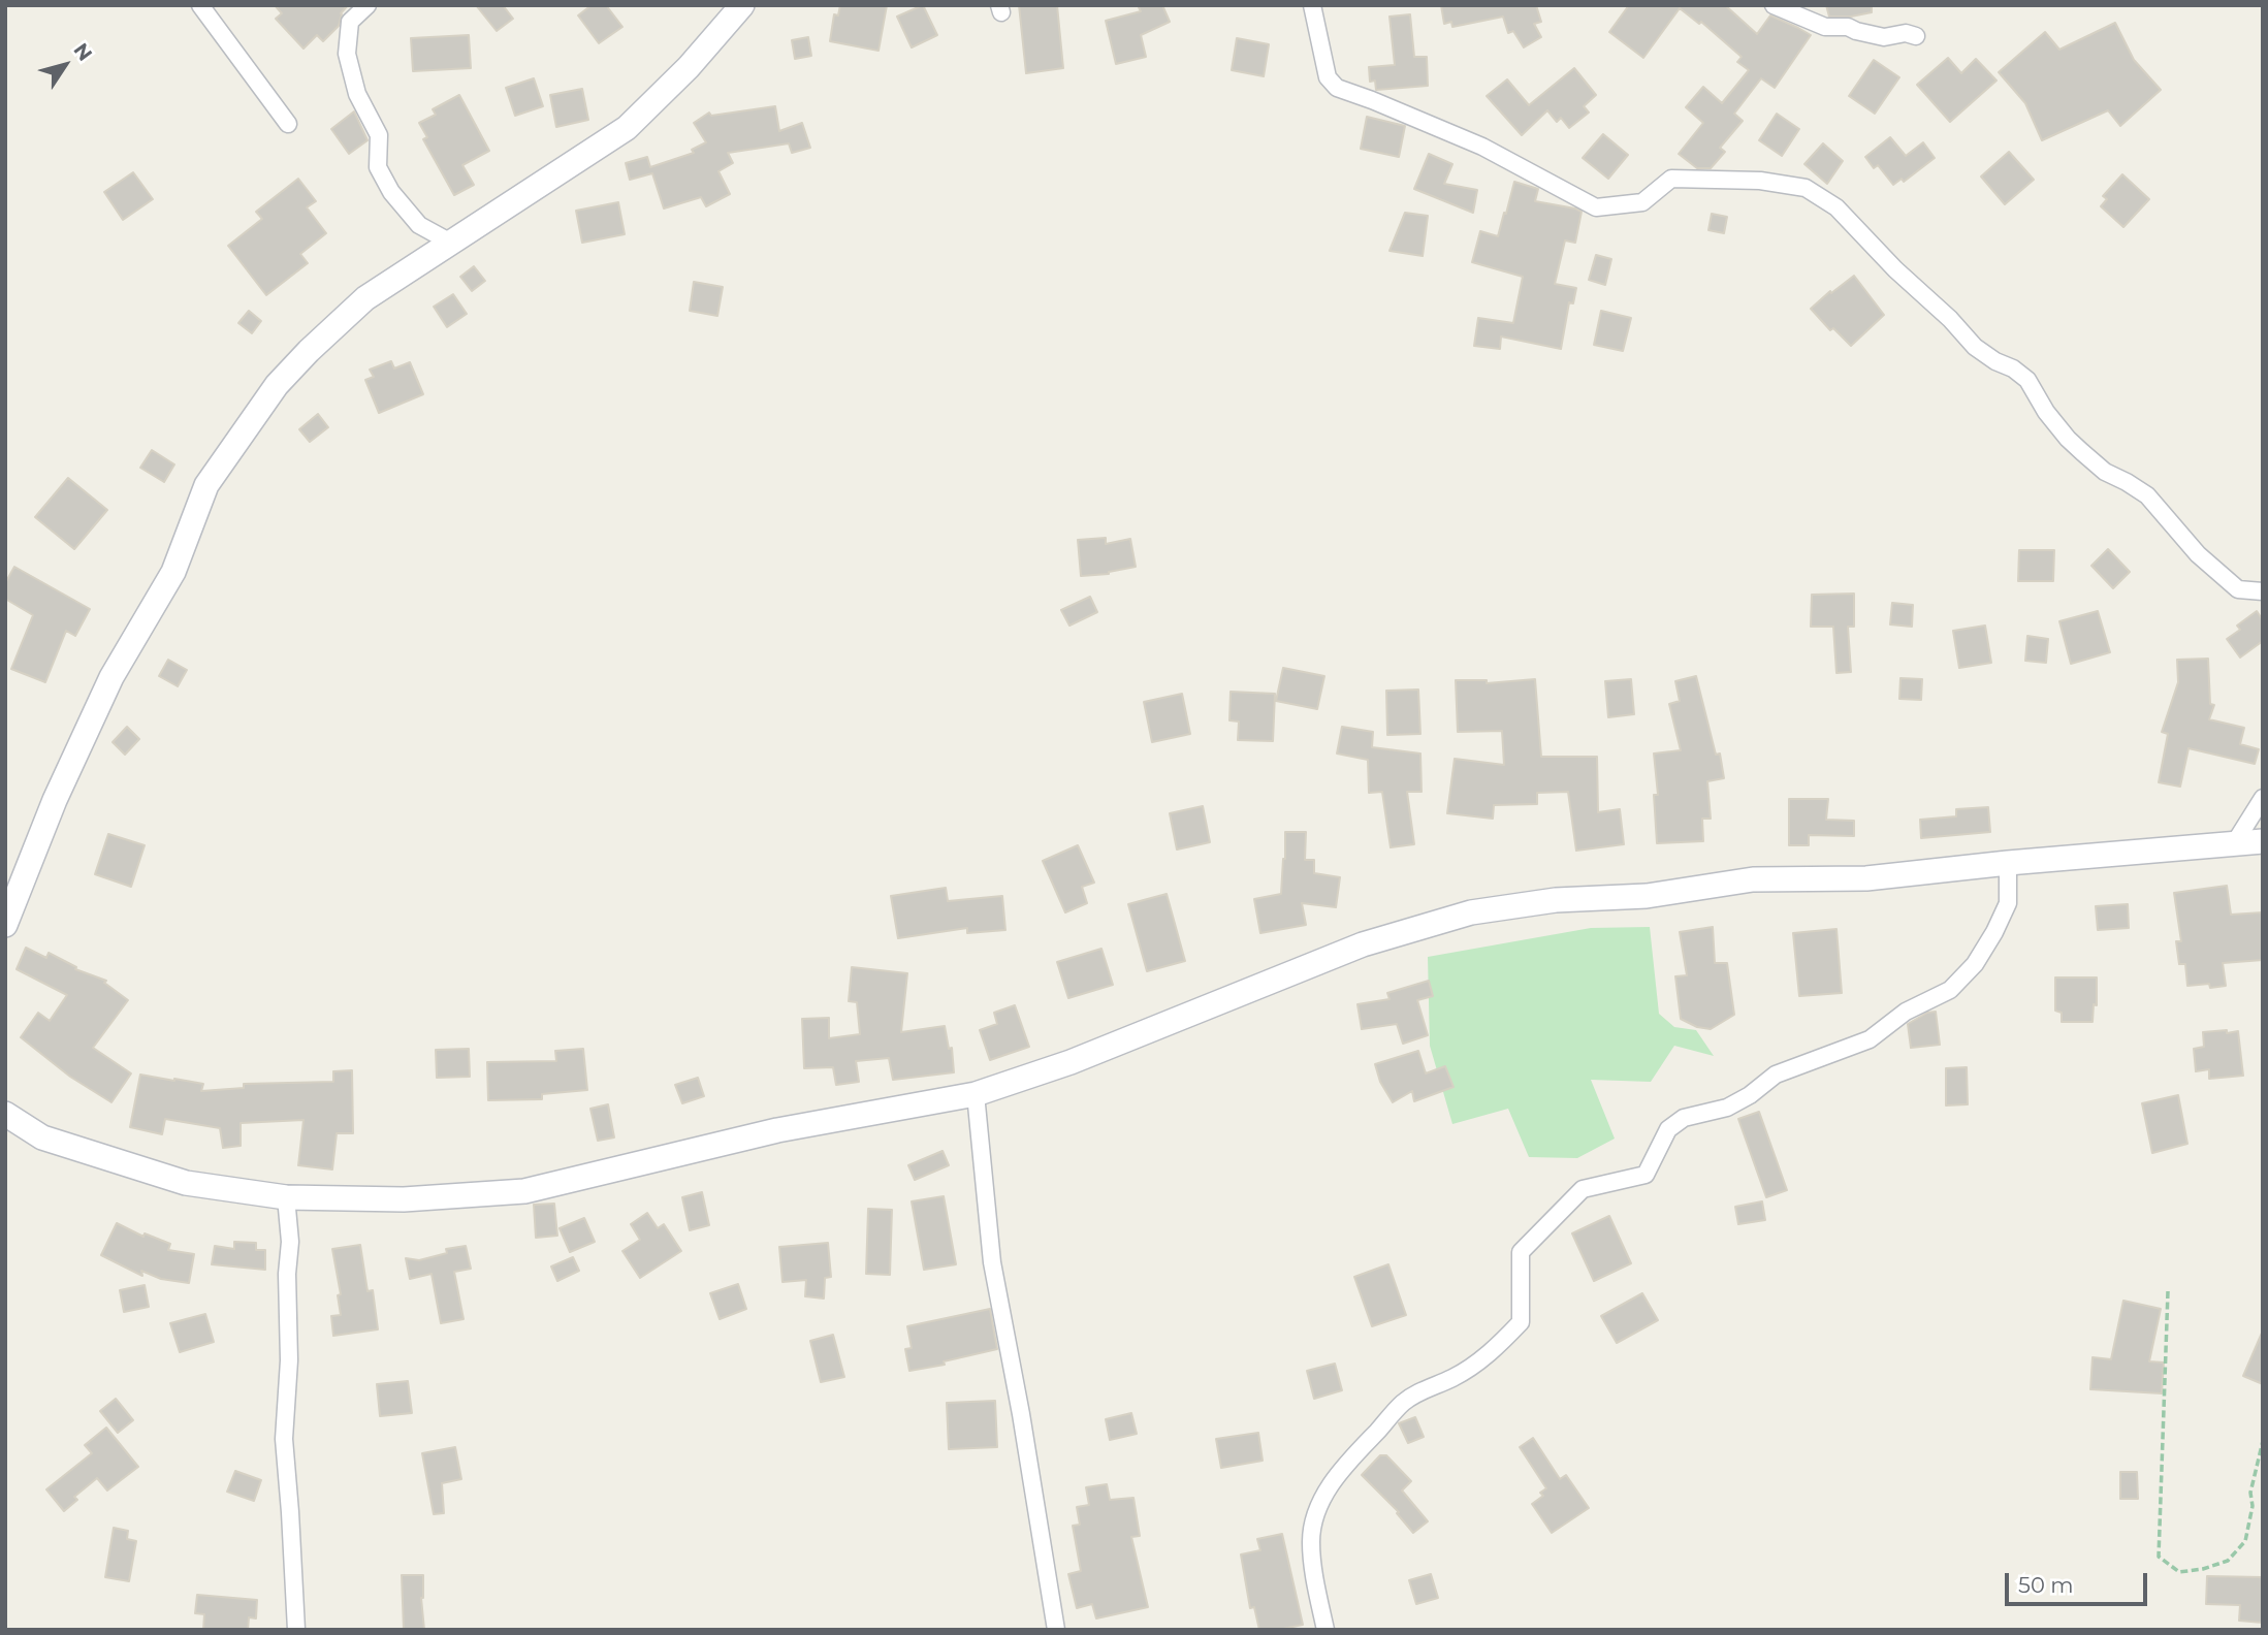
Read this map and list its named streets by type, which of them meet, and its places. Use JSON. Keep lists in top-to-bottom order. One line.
{"scale_bar":"50 m","north":"top right"}
